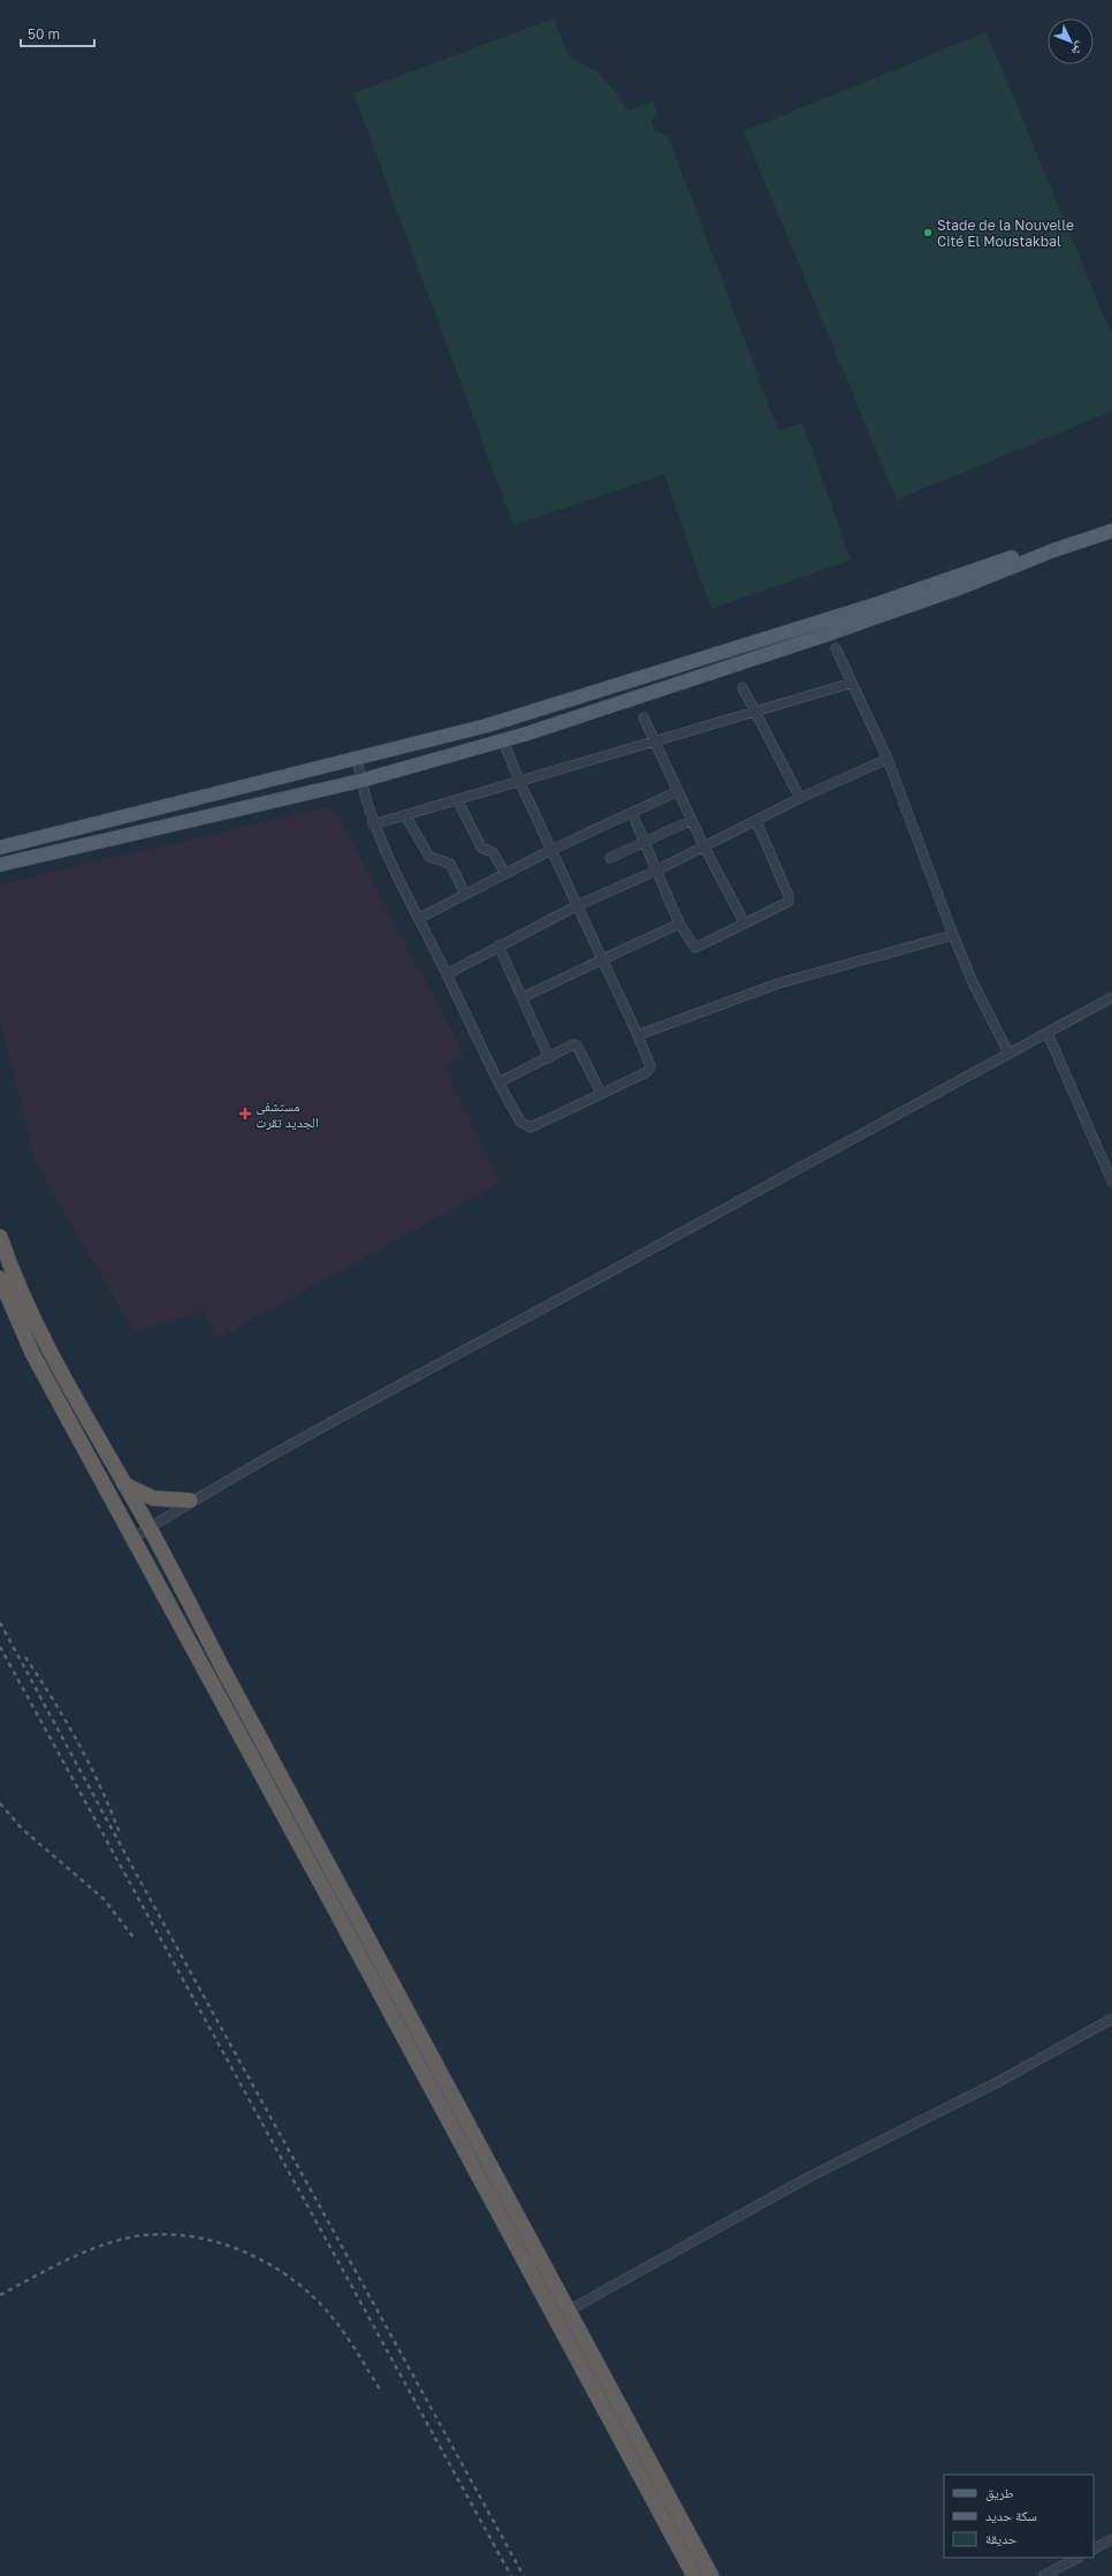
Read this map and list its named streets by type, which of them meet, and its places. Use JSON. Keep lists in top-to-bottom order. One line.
{"places":{"other":["Stade de la Nouvelle Cité El Moustakbal"],"health":["مستشفى الجديد تقرت"]},"legend":["طريق","سكة حديد","حديقة"],"scale_bar":"50 m","north":"bottom right"}
